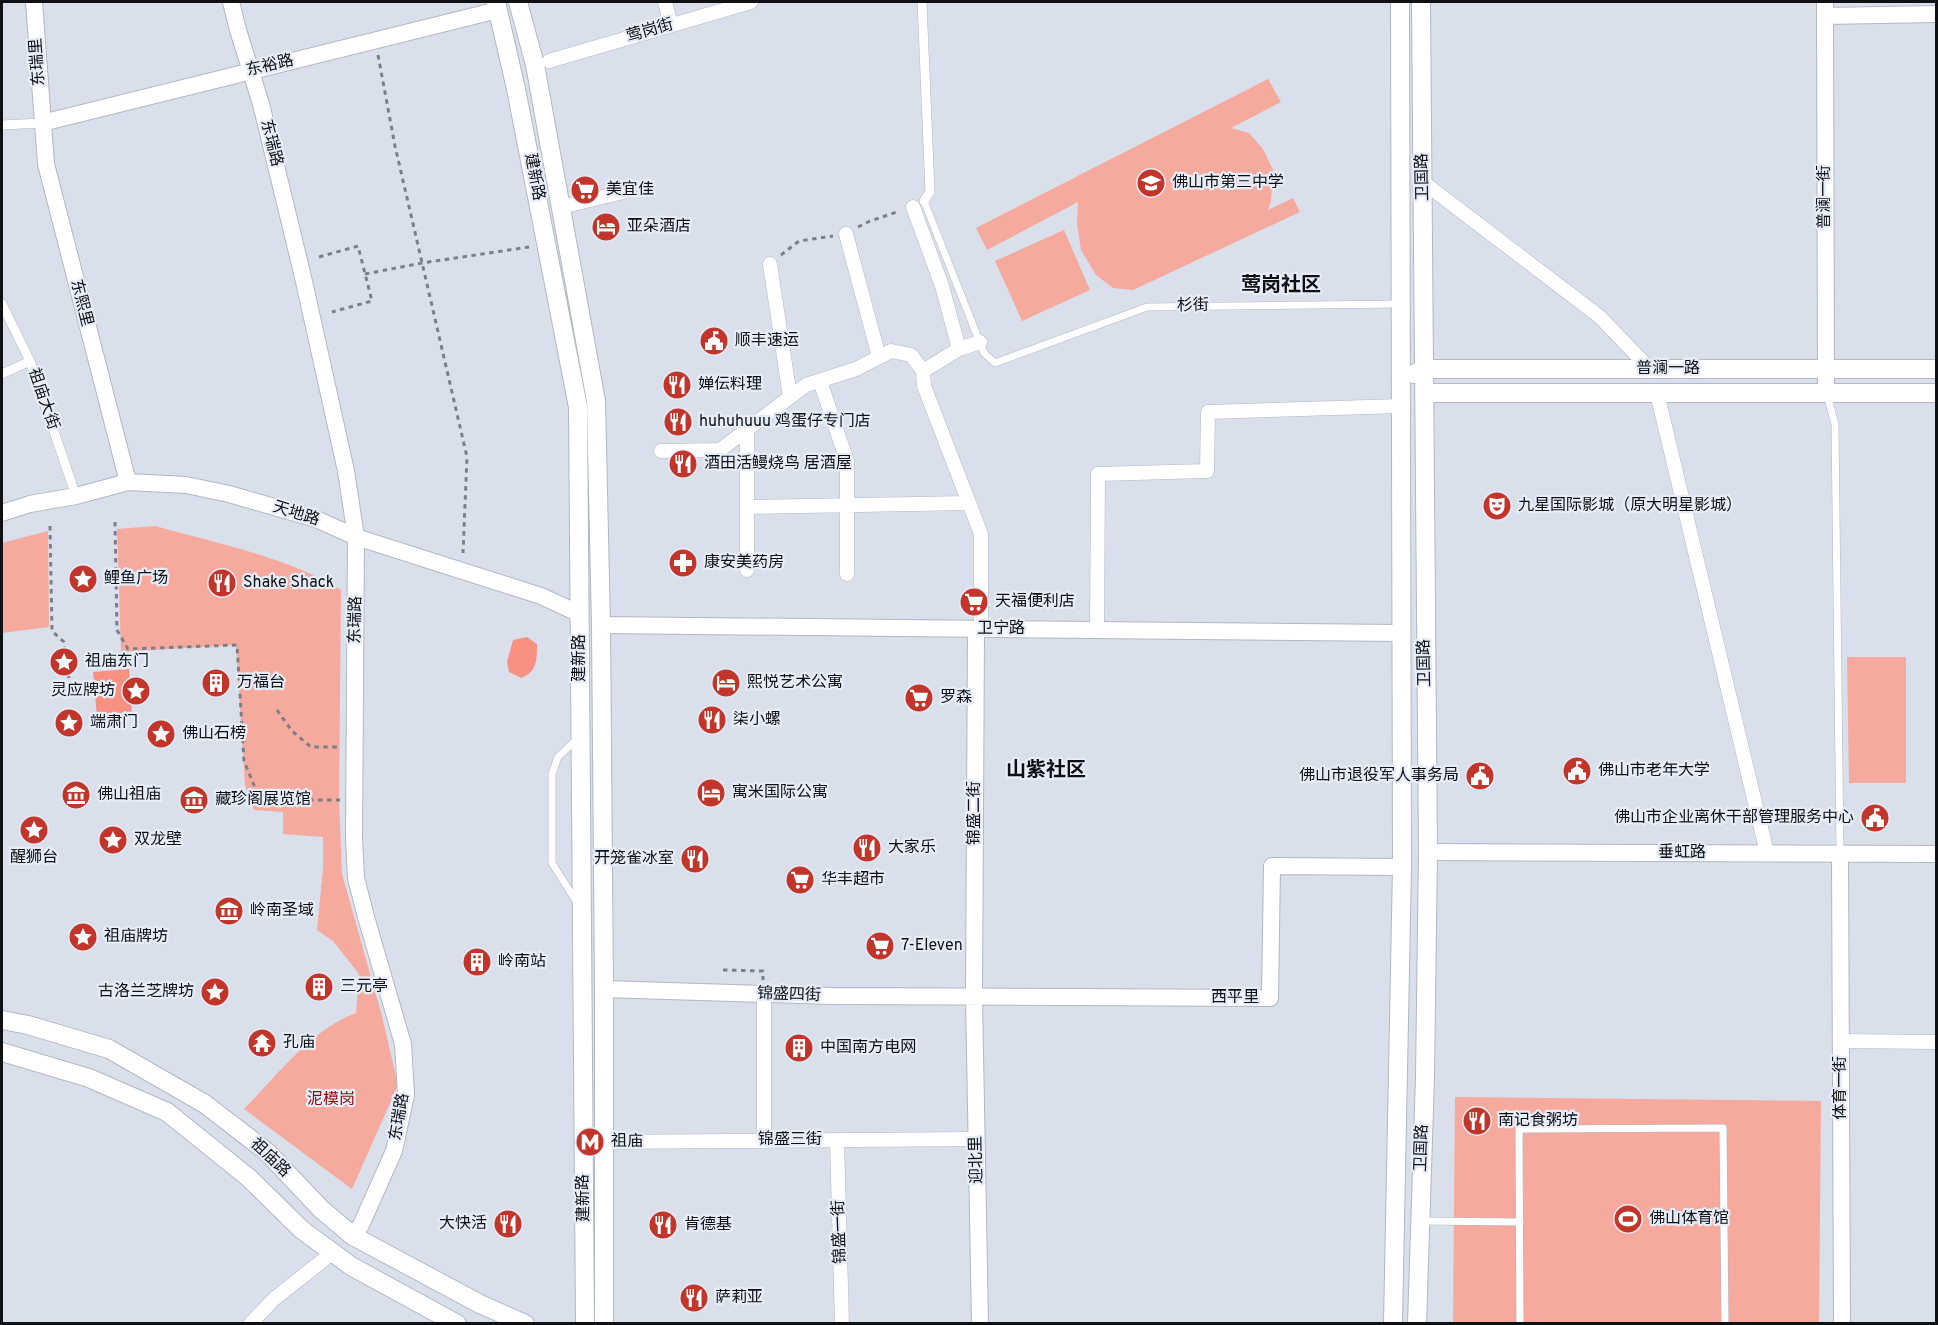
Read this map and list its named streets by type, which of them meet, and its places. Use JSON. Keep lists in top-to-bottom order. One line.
{"streets":{"main road":["建新路","卫国路","普澜一路","祖庙路"],"street":["莺岗街","东瑞里","东裕路","东瑞路","普澜一街","东熙里","祖庙大街","天地路","卫宁路","锦盛二街","垂虹路","锦盛四街","西平里","体育一街","锦盛三街","迎北里","锦盛一街"],"lane":["杉街"]},"crossings":[["东瑞里","东裕路"],["东瑞里","东熙里"],["东裕路","东瑞路"],["东裕路","建新路"],["东裕路","东熙里"],["东瑞路","天地路"],["东瑞路","祖庙路"],["建新路","天地路"],["建新路","卫宁路"],["建新路","锦盛四街"],["建新路","锦盛三街"],["卫国路","杉街"],["卫国路","普澜一路"],["卫国路","卫宁路"],["卫国路","垂虹路"],["卫国路","西平里"],["普澜一街","普澜一路"],["东熙里","天地路"],["祖庙大街","天地路"],["卫宁路","锦盛二街"],["锦盛二街","锦盛四街"],["锦盛二街","西平里"],["锦盛二街","迎北里"],["垂虹路","体育一街"],["锦盛四街","西平里"],["锦盛四街","迎北里"],["西平里","迎北里"],["锦盛三街","迎北里"],["锦盛三街","锦盛一街"]],"districts":["莺岗社区","山紫社区"],"parks":["泥模岗"],"places":{"school or university":["佛山市第三中学"],"supermarket":["美宜佳","天福便利店","罗森","华丰超市","7-Eleven"],"hotel":["亚朵酒店","熙悦艺术公寓","寓米国际公寓"],"public building":["顺丰速运","佛山市老年大学","佛山市退役军人事务局","佛山市企业离休干部管理服务中心"],"restaurant":["婵伝料理","huhuhuuu 鸡蛋仔专门店","酒田活鳗·烧鸟 居酒屋","Shake Shack","柒小螺","大家乐","开笼雀冰室","南记食粥坊","大快活","肯德基","萨莉亚"],"theatre":["九星国际影城（原大明星影城）"],"pharmacy":["康安美药房"],"place":["鲤鱼广场","祖庙东门","灵应牌坊","端肃门","佛山石榜","醒狮台","双龙壁","祖庙牌坊","古洛兰芝牌坊"],"building":["万福台","岭南站","三元亭","中国南方电网"],"museum":["佛山祖庙","藏珍阁展览馆","岭南圣域"],"temple":["孔庙"],"metro station":["祖庙"],"sports":["佛山体育馆"]}}
